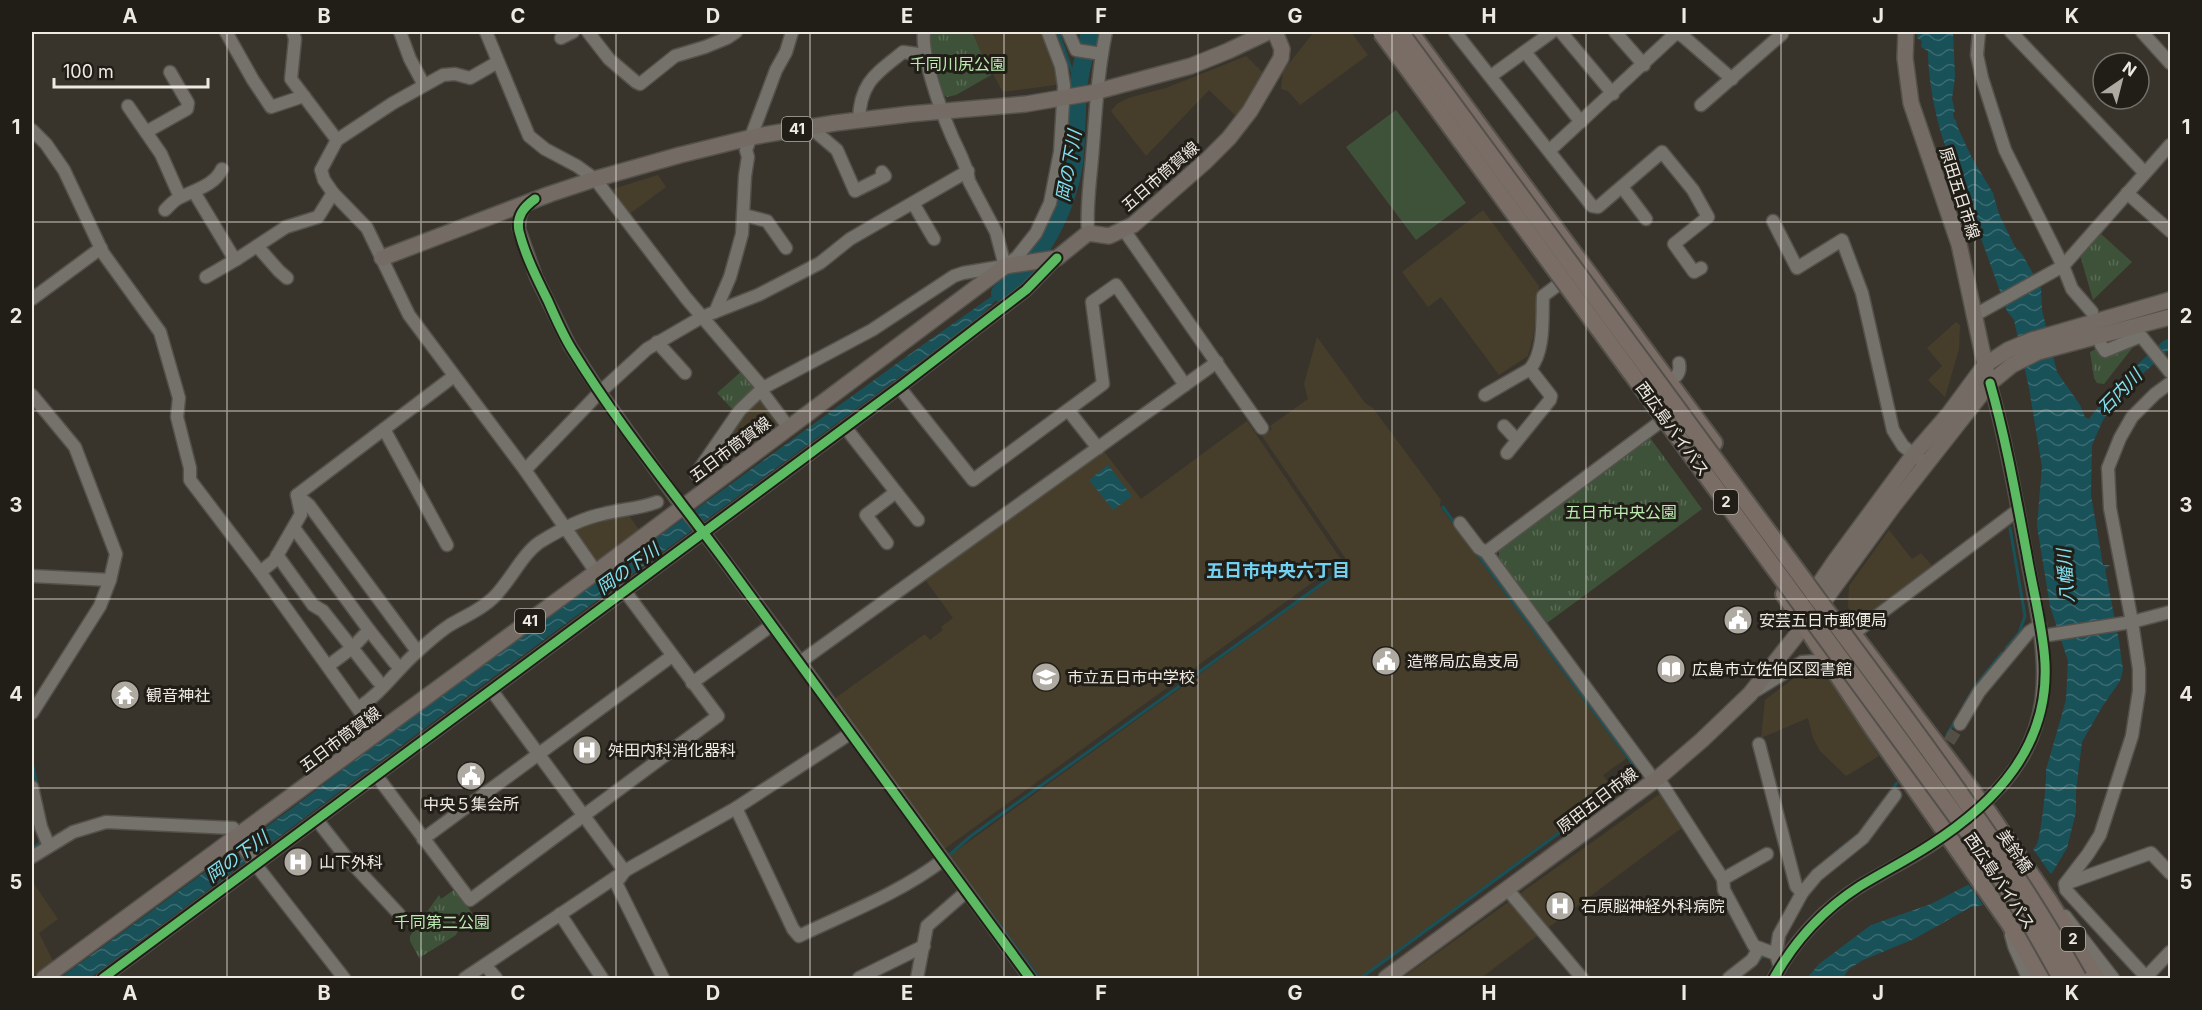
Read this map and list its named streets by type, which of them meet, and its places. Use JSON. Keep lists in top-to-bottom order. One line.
{"streets":{"highway":["西広島バイパス","2","美鈴橋"],"main road":["41","五日市筒賀線","原田五日市線"]},"crossings":[["原田五日市線","西広島バイパス"],["西広島バイパス","2"],["西広島バイパス","美鈴橋"],["2","美鈴橋"]],"districts":["五日市中央六丁目"],"water":["岡の下川","石内川","八幡川"],"parks":["千同川尻公園","五日市中央公園","千同第二公園"],"places":{"public building":["安芸五日市郵便局","造幣局広島支局","中央５集会所"],"library":["広島市立佐伯区図書館"],"school or university":["市立五日市中学校"],"temple":["観音神社"],"hospital":["舛田内科消化器科","山下外科","石原脳神経外科病院"]},"scale_bar":"100 m","north":"top right","grid":{"columns":["A","B","C","D","E","F","G","H","I","J","K"],"rows":["1","2","3","4","5"]}}
